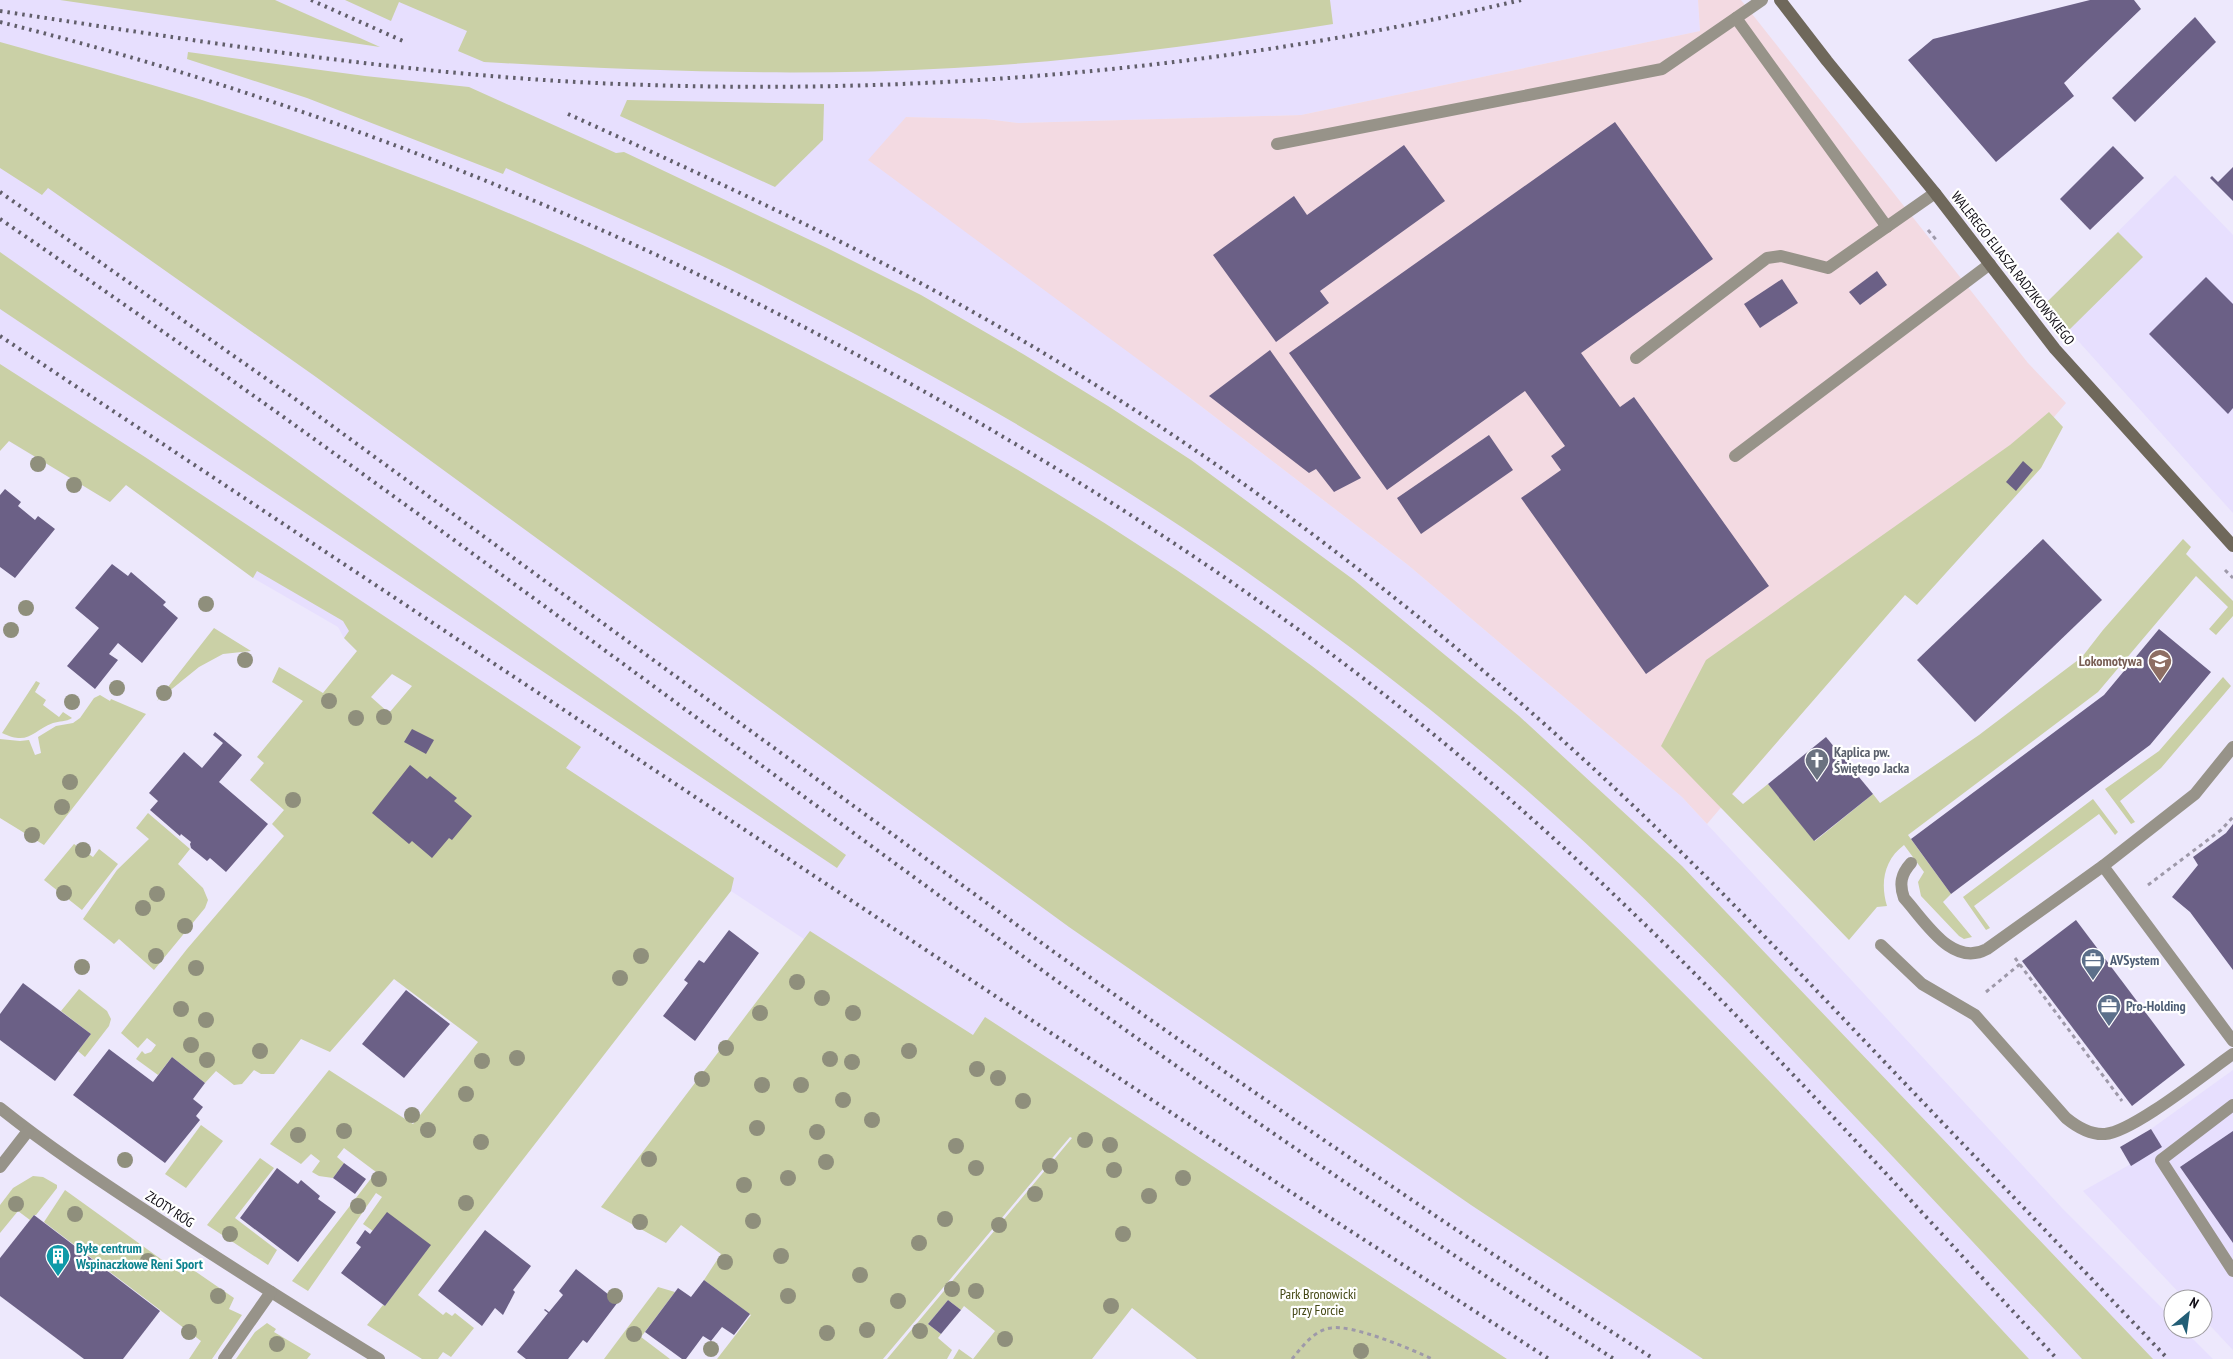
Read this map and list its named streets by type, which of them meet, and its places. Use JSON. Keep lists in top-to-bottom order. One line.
{"streets":{"street":["WALEREGO ELIASZA RADZIKOWSKIEGO","ZŁOTY RÓG"]},"parks":["Park Bronowicki przy Forcie"],"places":{"school or university":["Lokomotywa"],"church":["Kaplica pw. Świętego Jacka"],"office":["AVSystem","Pro-Holding"],"building":["Byłe centrum Wspinaczkowe Reni Sport"]},"north":"top right"}
